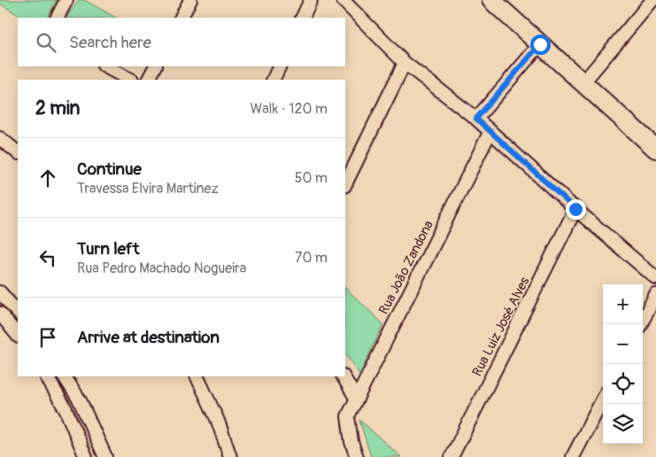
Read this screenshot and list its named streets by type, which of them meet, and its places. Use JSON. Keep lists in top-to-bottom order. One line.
{"streets":{"street":["Rua João Zandona","Rua Luiz José Alves"]},"page":{"search":"Search here","heading":["2 min","Walk · 120 m"],"list":[["Continue","Travessa Elvira Martinez","50 m"],["Turn left","Rua Pedro Machado Nogueira","70 m"],"Arrive at destination"],"map_buttons":["+","−"]}}
